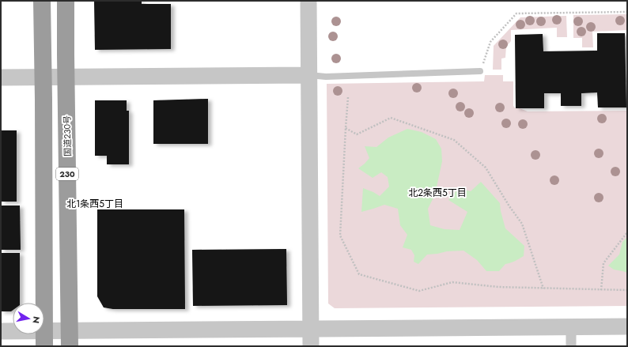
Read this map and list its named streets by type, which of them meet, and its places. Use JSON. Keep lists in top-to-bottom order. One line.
{"streets":{"highway":["国道230号","230"]},"districts":["北2条西5丁目","北1条西5丁目"],"north":"right"}
